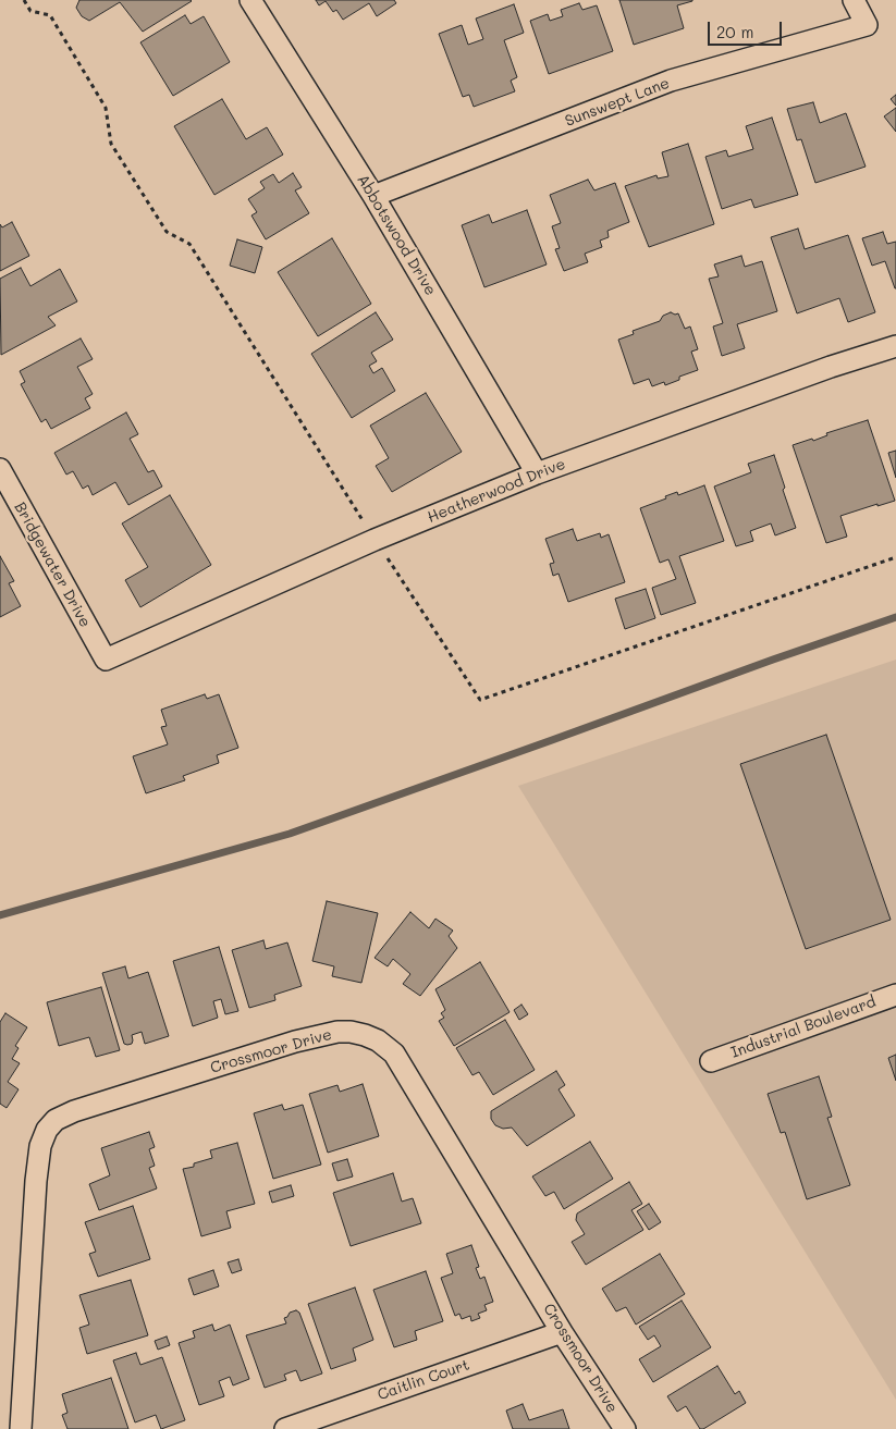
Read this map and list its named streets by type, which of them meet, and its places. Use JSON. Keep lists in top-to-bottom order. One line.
{"streets":{"street":["Sunswept Lane","Abbotswood Drive","Heatherwood Drive","Bridgewater Drive","Industrial Boulevard","Crossmoor Drive","Caitlin Court"]},"crossings":[["Sunswept Lane","Abbotswood Drive"],["Abbotswood Drive","Heatherwood Drive"],["Heatherwood Drive","Bridgewater Drive"],["Crossmoor Drive","Caitlin Court"]],"scale_bar":"20 m"}
